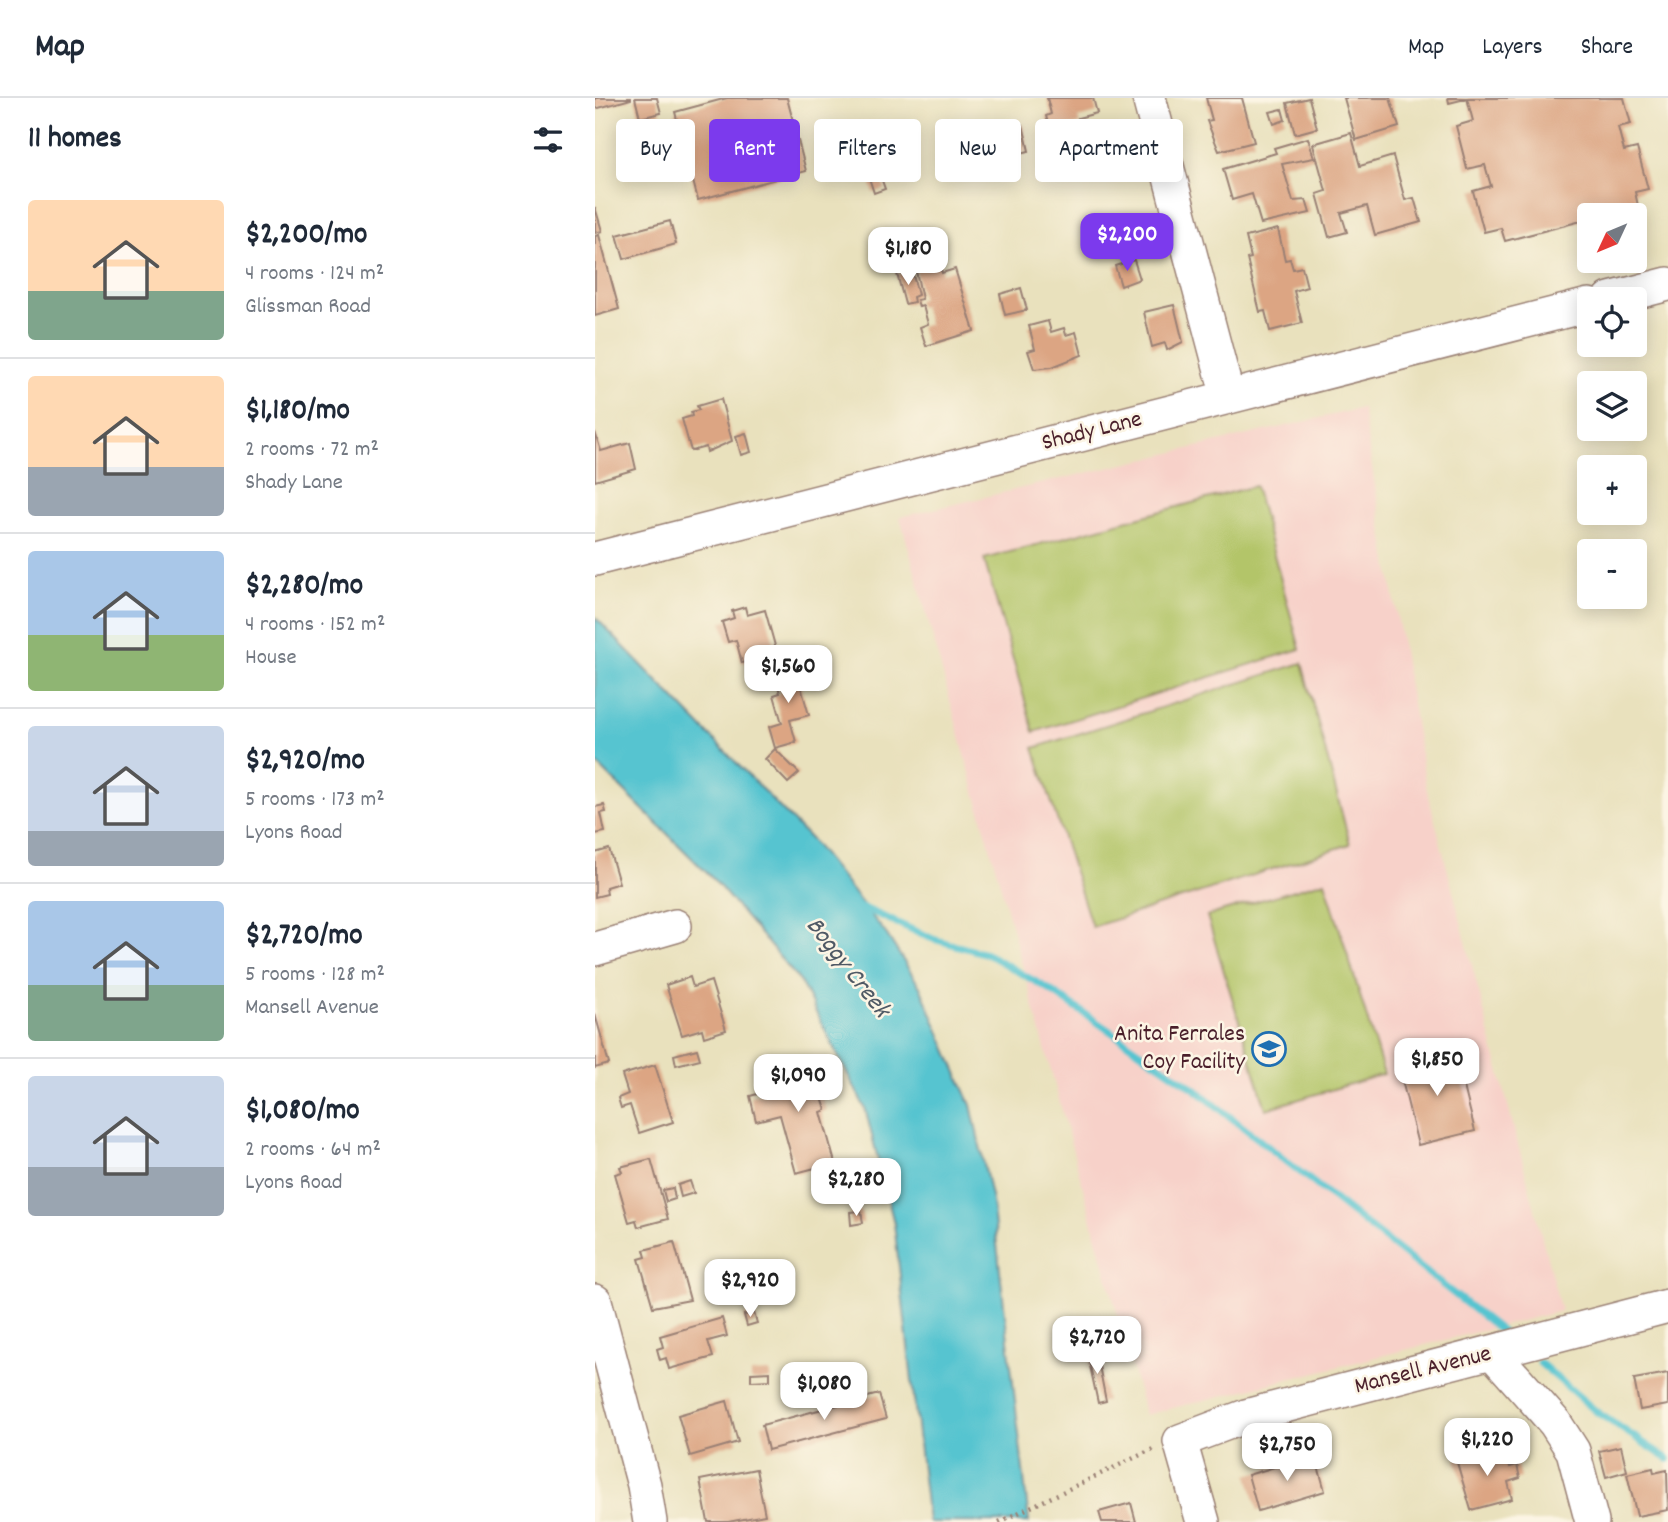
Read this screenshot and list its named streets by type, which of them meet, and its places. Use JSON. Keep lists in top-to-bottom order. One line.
{"streets":{"street":["Shady Lane","Mansell Avenue"]},"water":["Boggy Creek"],"places":{"school or university":["Anita Ferrales Coy Facility"]},"north":"bottom left","page":{"header":"Map","nav":["Map","Layers","Share"],"heading":"11 homes","chip":["Buy","Rent","Filters","New","Apartment"],"list":[{"name":"$2,200/mo","note":"4 rooms · 124 m² · Glissman Road"},{"name":"$1,180/mo","note":"2 rooms · 72 m² · Shady Lane"},{"name":"$2,280/mo","note":"4 rooms · 152 m² · House"},{"name":"$2,920/mo","note":"5 rooms · 173 m² · Lyons Road"},{"name":"$2,720/mo","note":"5 rooms · 128 m² · Mansell Avenue"},{"name":"$1,080/mo","note":"2 rooms · 64 m² · Lyons Road"}],"map_buttons":["+","−"],"price":["$2,200","$1,180","$1,560","$1,850","$1,090","$2,280","$2,920","$2,720","$1,080","$1,220","$2,750"]}}
